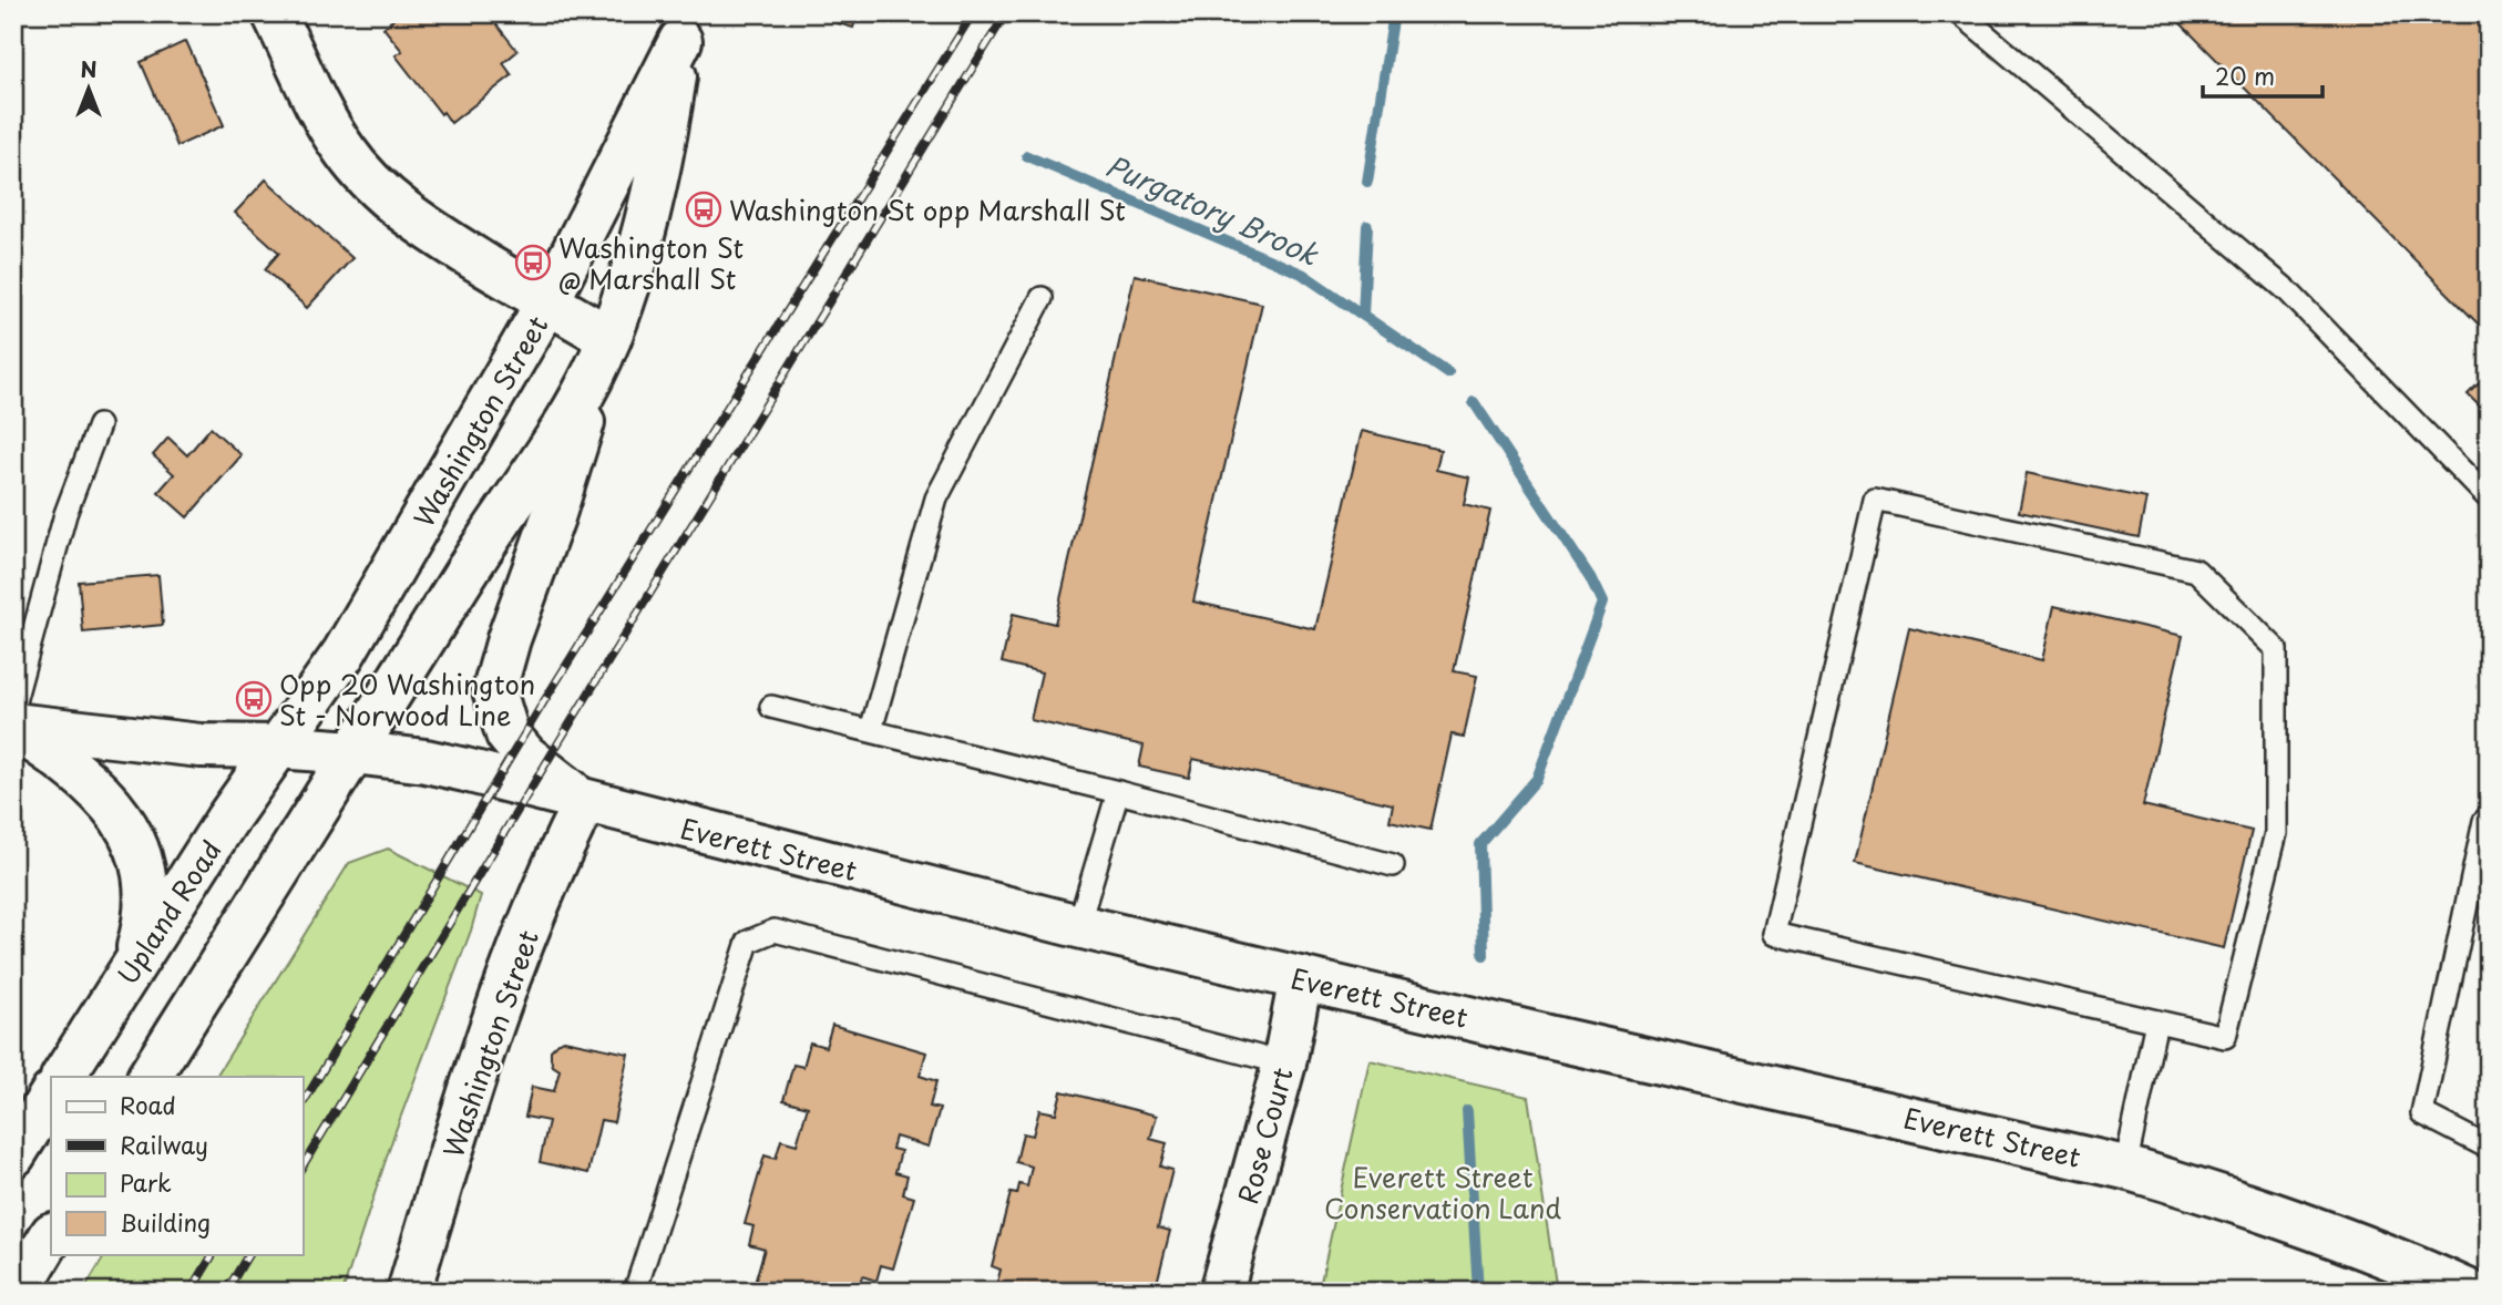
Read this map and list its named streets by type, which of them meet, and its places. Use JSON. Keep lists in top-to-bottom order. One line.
{"streets":{"main road":["Washington Street","Everett Street","Upland Road","Rose Court"]},"crossings":[["Washington Street","Everett Street"],["Washington Street","Upland Road"],["Everett Street","Upland Road"],["Everett Street","Rose Court"]],"water":["Purgatory Brook"],"parks":["Everett Street Conservation Land"],"places":{"bus stop":["Washington St opp Marshall St","Washington St @ Marshall St","Opp 20 Washington St - Norwood Line"]},"legend":["Road","Railway","Park","Building"],"scale_bar":"20 m","north":"top"}
